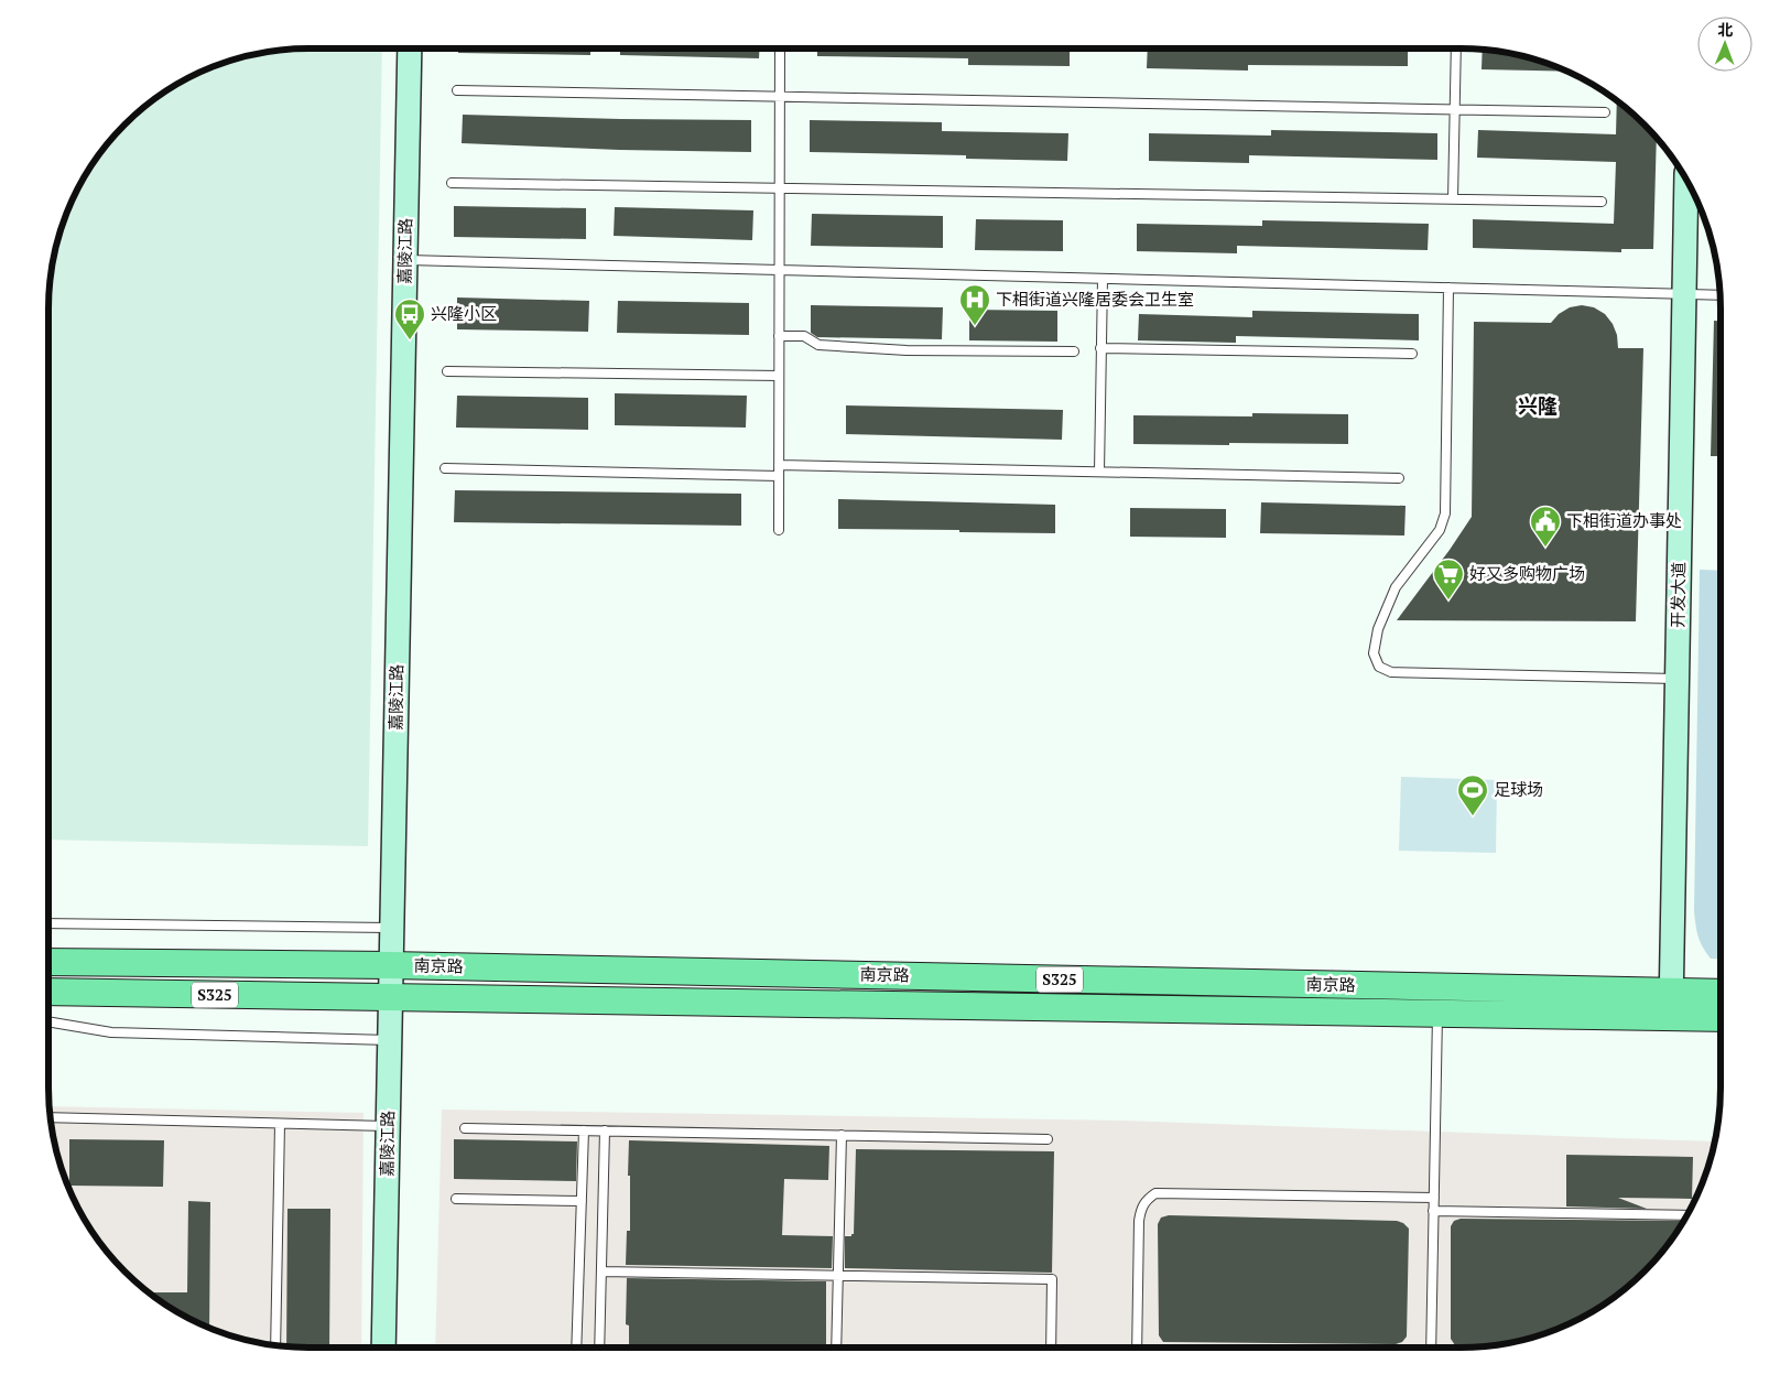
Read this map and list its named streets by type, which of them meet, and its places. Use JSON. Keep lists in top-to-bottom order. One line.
{"streets":{"main road":["南京路","S325"],"street":["嘉陵江路","开发大道"]},"crossings":[["嘉陵江路","南京路"],["开发大道","南京路"]],"districts":["兴隆"],"places":{"hospital":["下相街道兴隆居委会卫生室"],"bus stop":["兴隆小区"],"public building":["下相街道办事处"],"supermarket":["好又多购物广场"],"sports":["足球场"]},"north":"top"}
